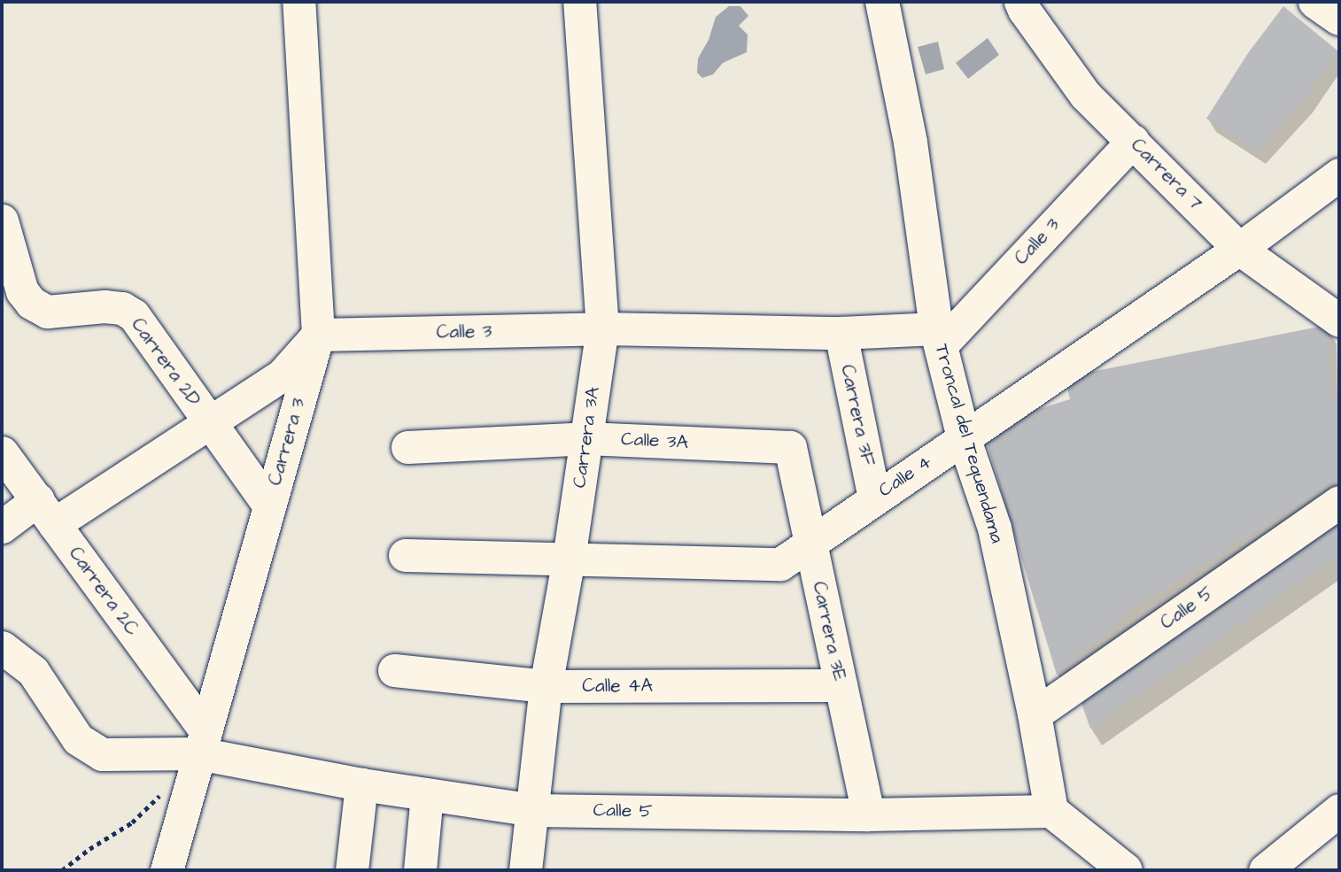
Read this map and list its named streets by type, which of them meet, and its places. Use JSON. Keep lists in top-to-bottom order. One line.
{"streets":{"main road":["Troncal del Tequendama"],"street":["Carrera 7","Calle 3","Carrera 2D","Carrera 3F","Carrera 3A","Calle 3A","Carrera 3","Calle 4","Carrera 2C","Calle 5","Carrera 3E","Calle 4A"]},"crossings":[["Carrera 7","Calle 3"],["Carrera 7","Calle 4"],["Calle 3","Carrera 3F"],["Calle 3","Carrera 3A"],["Calle 3","Carrera 3"],["Calle 3","Troncal del Tequendama"],["Carrera 2D","Carrera 3"],["Carrera 3F","Calle 4"],["Carrera 3A","Calle 3A"],["Carrera 3A","Calle 4"],["Carrera 3A","Calle 5"],["Carrera 3A","Calle 4A"],["Calle 3A","Carrera 3E"],["Carrera 3","Carrera 2C"],["Carrera 3","Calle 5"],["Troncal del Tequendama","Calle 4"],["Troncal del Tequendama","Calle 5"],["Calle 4","Carrera 3E"],["Carrera 2C","Calle 5"],["Calle 5","Carrera 3E"],["Carrera 3E","Calle 4A"]]}
